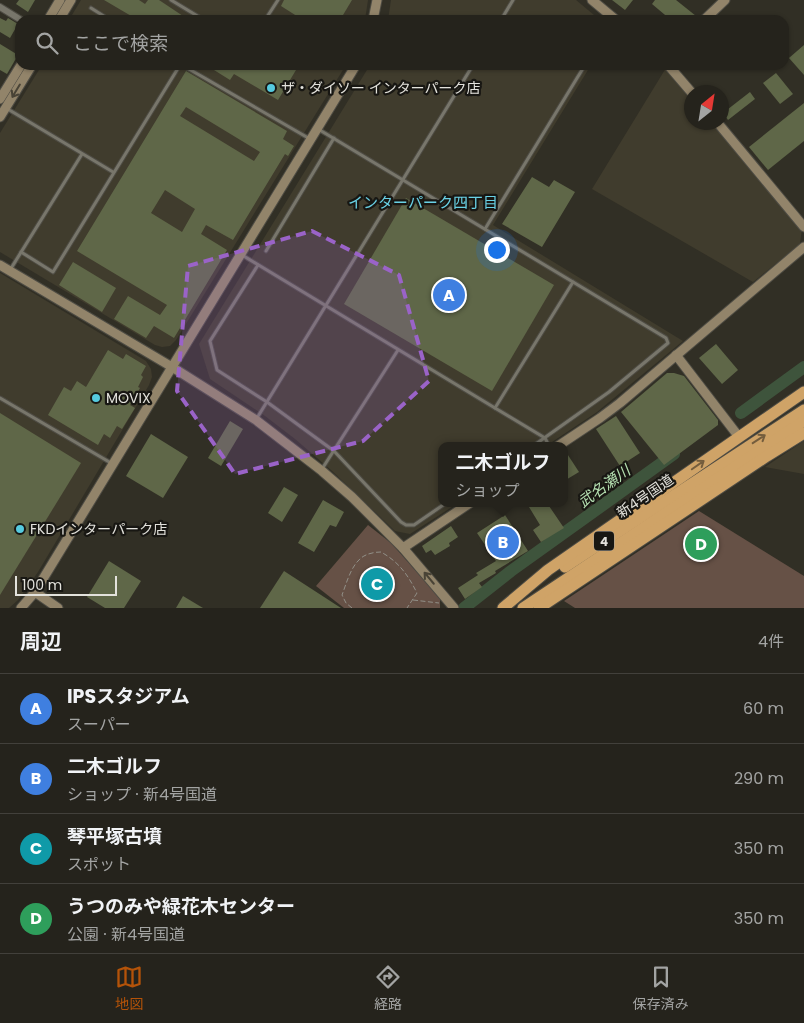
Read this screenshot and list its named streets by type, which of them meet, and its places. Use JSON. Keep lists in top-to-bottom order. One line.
{"streets":{"highway":["新4号国道","4"]},"districts":["インターパーク四丁目"],"water":["武名瀬川"],"places":["ザ・ダイソー インターパーク店","MOVIX","FKDインターパーク店"],"scale_bar":"100 m","north":"top right","page":{"search":"ここで検索","pins":["A","B","D","C"],"popup":["二木ゴルフ","ショップ"],"scale":"100 m","heading":["周辺","4件"],"list":[{"mark":"A","name":"IPSスタジアム","note":"スーパー","value":"60 m"},{"mark":"B","name":"二木ゴルフ","note":"ショップ · 新4号国道","value":"290 m"},{"mark":"C","name":"琴平塚古墳","note":"スポット","value":"350 m"},{"mark":"D","name":"うつのみや緑花木センター","note":"公園 · 新4号国道","value":"350 m"}],"nav":["地図","経路","保存済み"]}}
